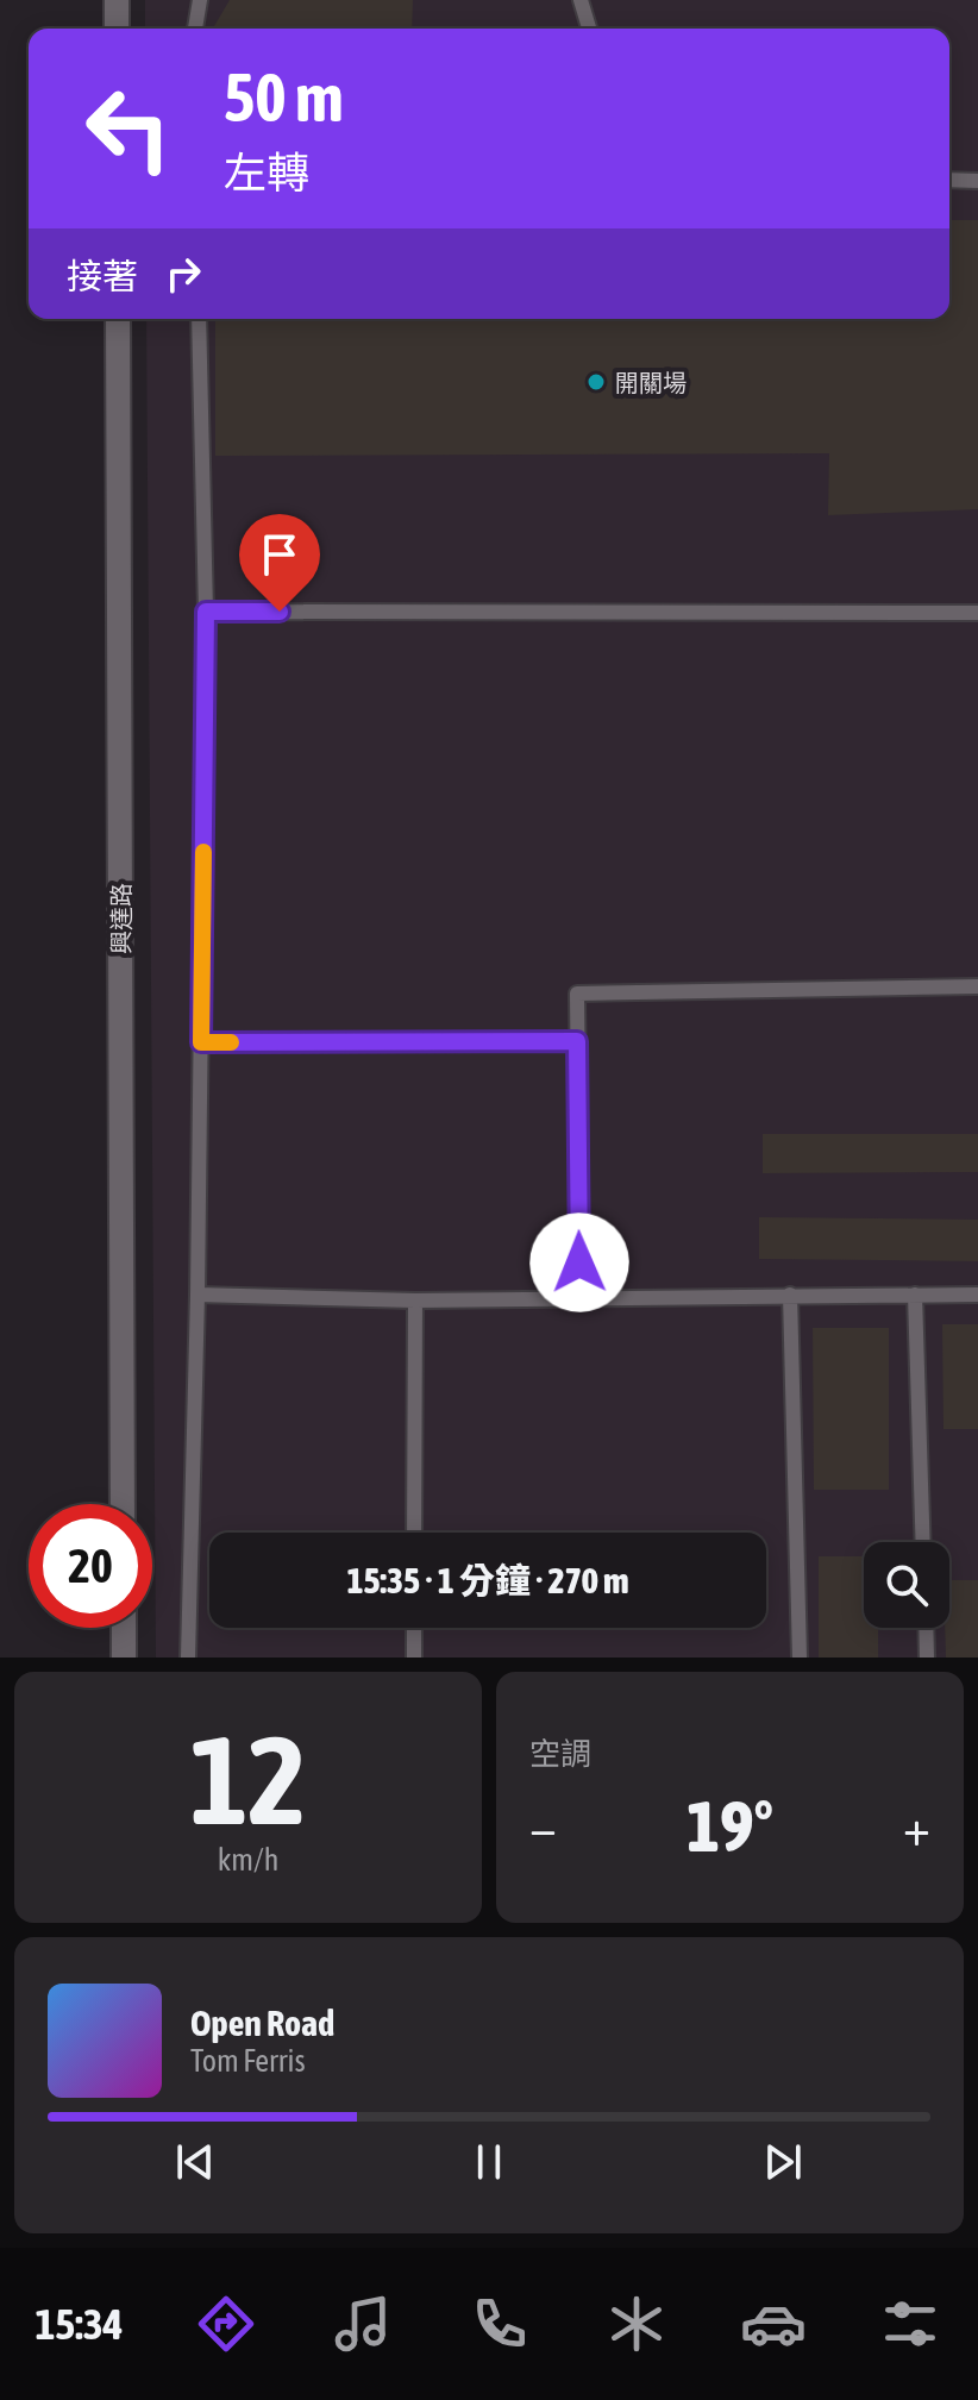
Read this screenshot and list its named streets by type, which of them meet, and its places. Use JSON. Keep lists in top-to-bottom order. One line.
{"streets":{"street":["興達路"]},"places":["開關場"],"page":{"turn":["50 m","左轉"],"then":"接著","limit":"20","trip":"15:35 · 1 分鐘 · 270 m","tile":[["12","km/h"],"空調"],"heat":["−","19°","+"],"song":["Open Road","Tom Ferris"],"tabs":"15:34"}}
